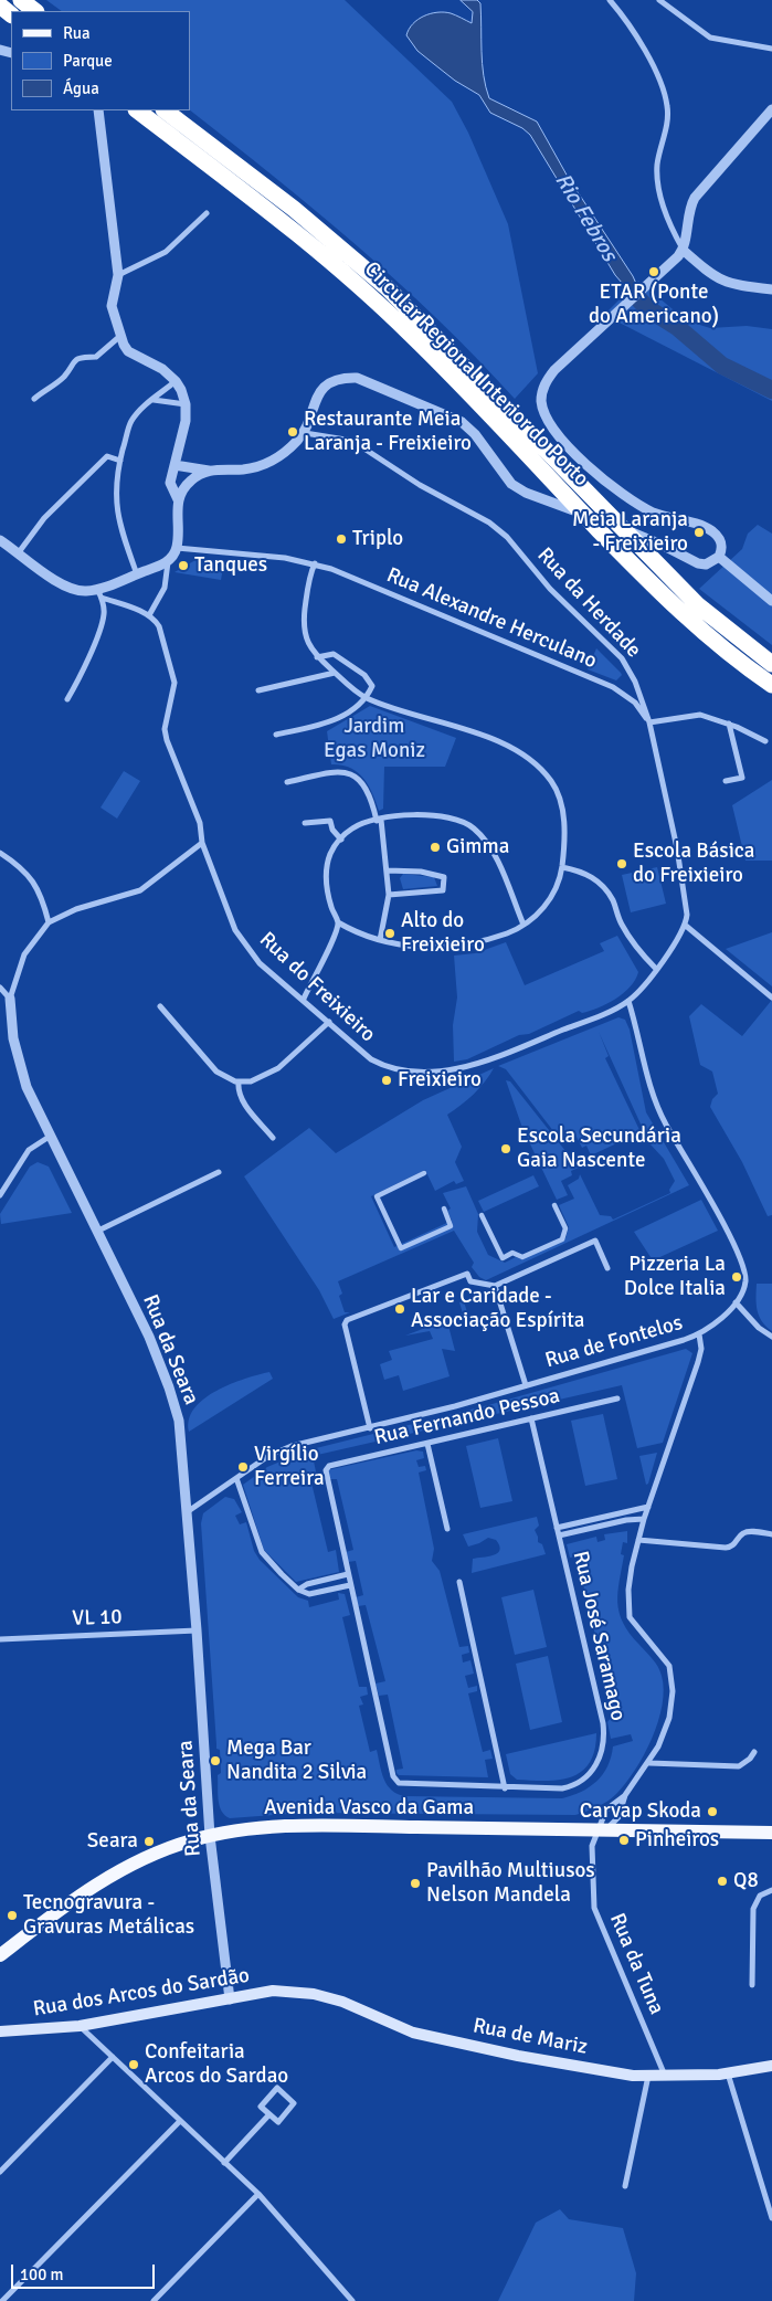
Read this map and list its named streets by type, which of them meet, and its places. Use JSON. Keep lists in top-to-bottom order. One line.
{"streets":{"highway":["Circular Regional Interior do Porto"],"main road":["Avenida Vasco da Gama","Rua dos Arcos do Sardão","Rua de Mariz"],"street":["Rua da Herdade","Rua Alexandre Herculano","Rua do Freixieiro","Rua de Fontelos","Rua da Seara","Rua Fernando Pessoa","VL 10","Rua José Saramago","Rua da Tuna"]},"crossings":[["Rua da Herdade","Rua Alexandre Herculano"],["Rua do Freixieiro","Rua da Seara"],["Rua de Fontelos","Rua da Seara"],["Rua da Seara","VL 10"],["Rua da Seara","Avenida Vasco da Gama"],["Rua da Seara","Rua dos Arcos do Sardão"],["Rua Fernando Pessoa","Rua José Saramago"],["Avenida Vasco da Gama","Rua da Tuna"],["Rua da Tuna","Rua de Mariz"],["Rua dos Arcos do Sardão","Rua de Mariz"]],"water":["Rio Febros"],"parks":["Jardim Egas Moniz"],"places":["ETAR (Ponte do Americano)","Restaurante Meia Laranja - Freixieiro","Meia Laranja - Freixieiro","Triplo","Tanques","Gimma","Escola Básica do Freixieiro","Alto do Freixieiro","Freixieiro","Escola Secundária Gaia Nascente","Pizzeria La Dolce Italia","Lar e Caridade - Associação Espírita","Virgílio Ferreira","Mega Bar Nandita 2 Silvia","Carvap Skoda","Pinheiros","Seara","Q8","Pavilhão Multiusos Nelson Mandela","Tecnogravura - Gravuras Metálicas","Confeitaria Arcos do Sardao"],"legend":["Rua","Parque","Água"],"scale_bar":"100 m"}
